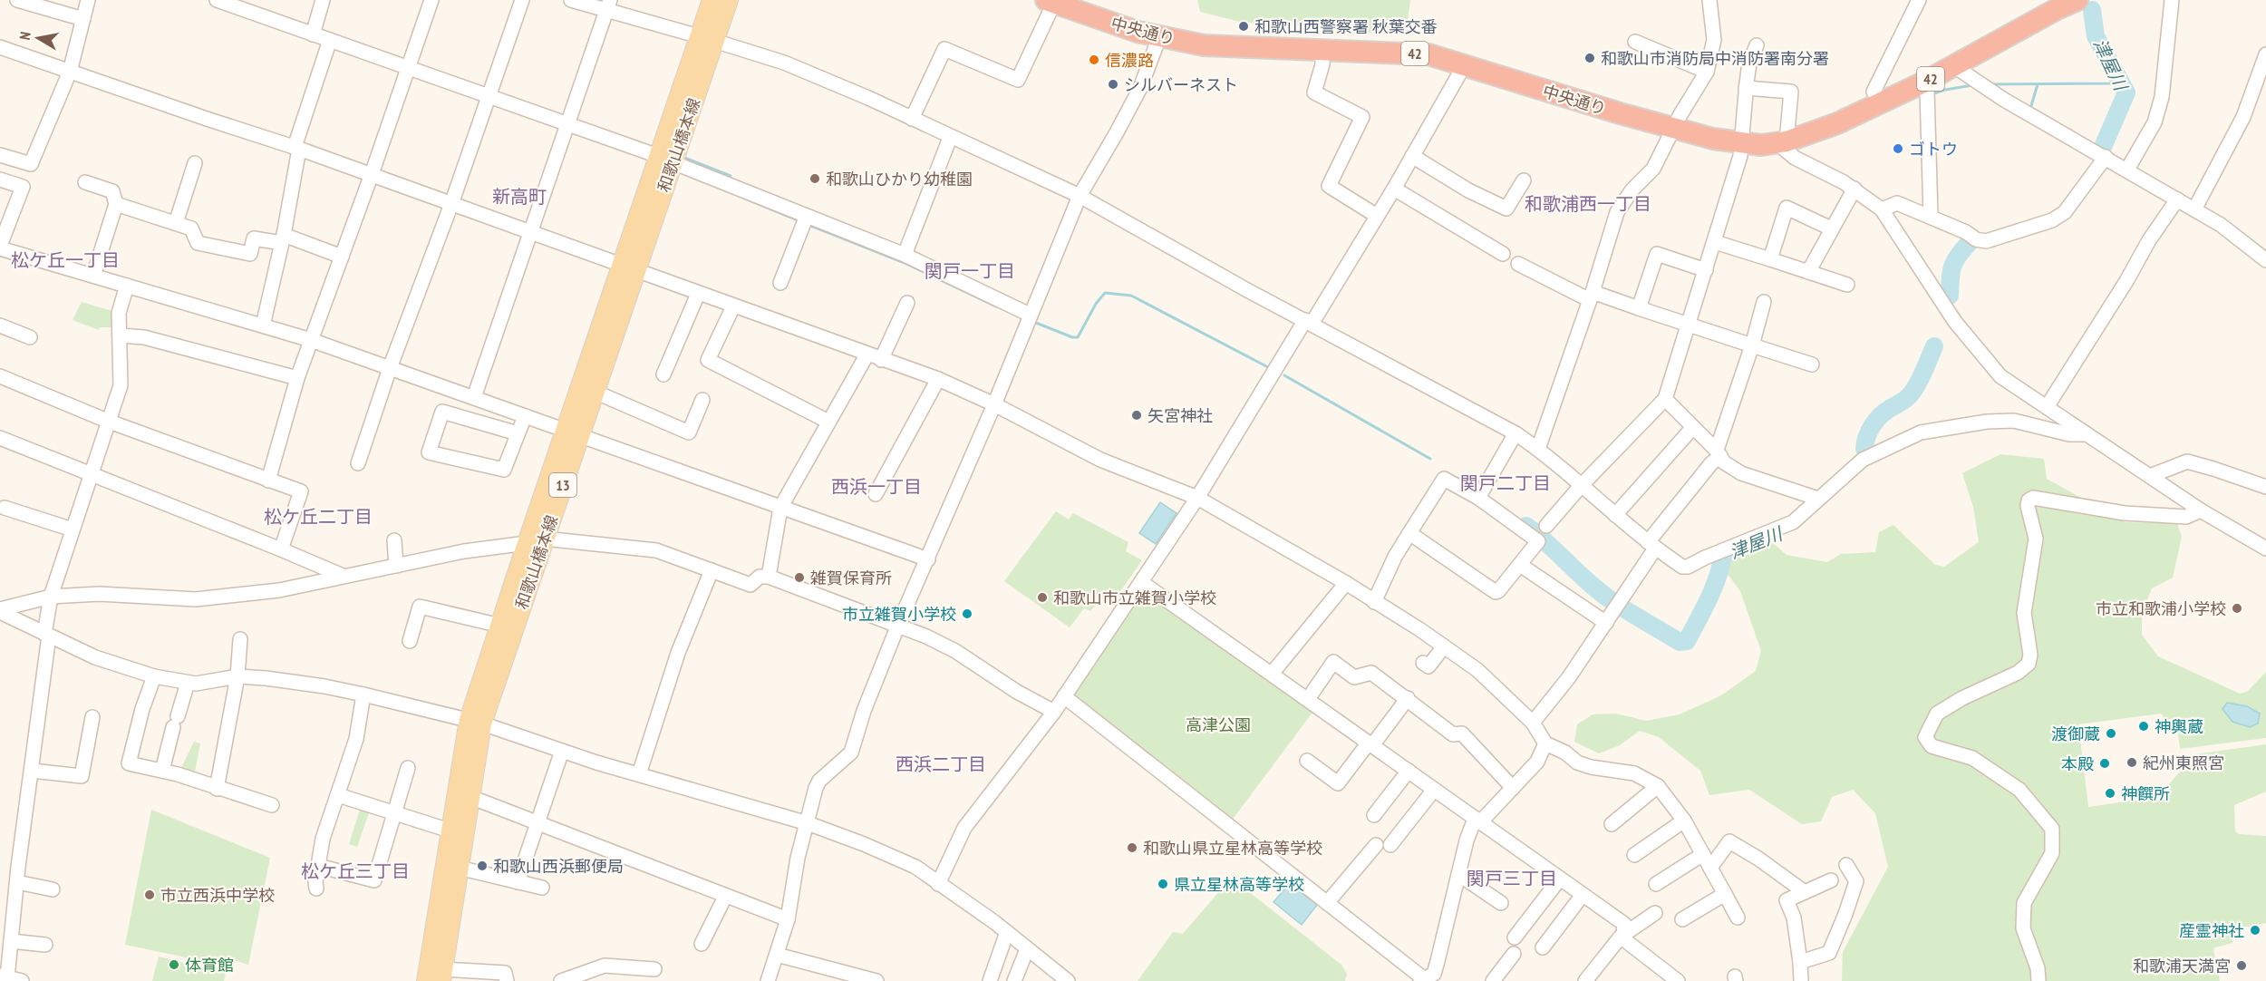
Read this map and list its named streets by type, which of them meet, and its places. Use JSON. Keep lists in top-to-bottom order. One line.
{"streets":{"highway":["中央通り","42"],"main road":["和歌山橋本線","13"]},"districts":["新高町","和歌浦西一丁目","松ケ丘一丁目","関戸一丁目","関戸二丁目","西浜一丁目","松ケ丘二丁目","西浜二丁目","松ケ丘三丁目","関戸三丁目"],"water":["津屋川"],"parks":["高津公園"],"places":["和歌山西警察署 秋葉交番","和歌山市消防局中消防署南分署","信濃路","シルバーネスト","ゴトウ","和歌山ひかり幼稚園","矢宮神社","雑賀保育所","和歌山市立雑賀小学校","市立和歌浦小学校","市立雑賀小学校","神輿蔵","渡御蔵","紀州東照宮","本殿","神饌所","和歌山県立星林高等学校","和歌山西浜郵便局","県立星林高等学校","市立西浜中学校","産霊神社","体育館","和歌浦天満宮"],"north":"left"}
